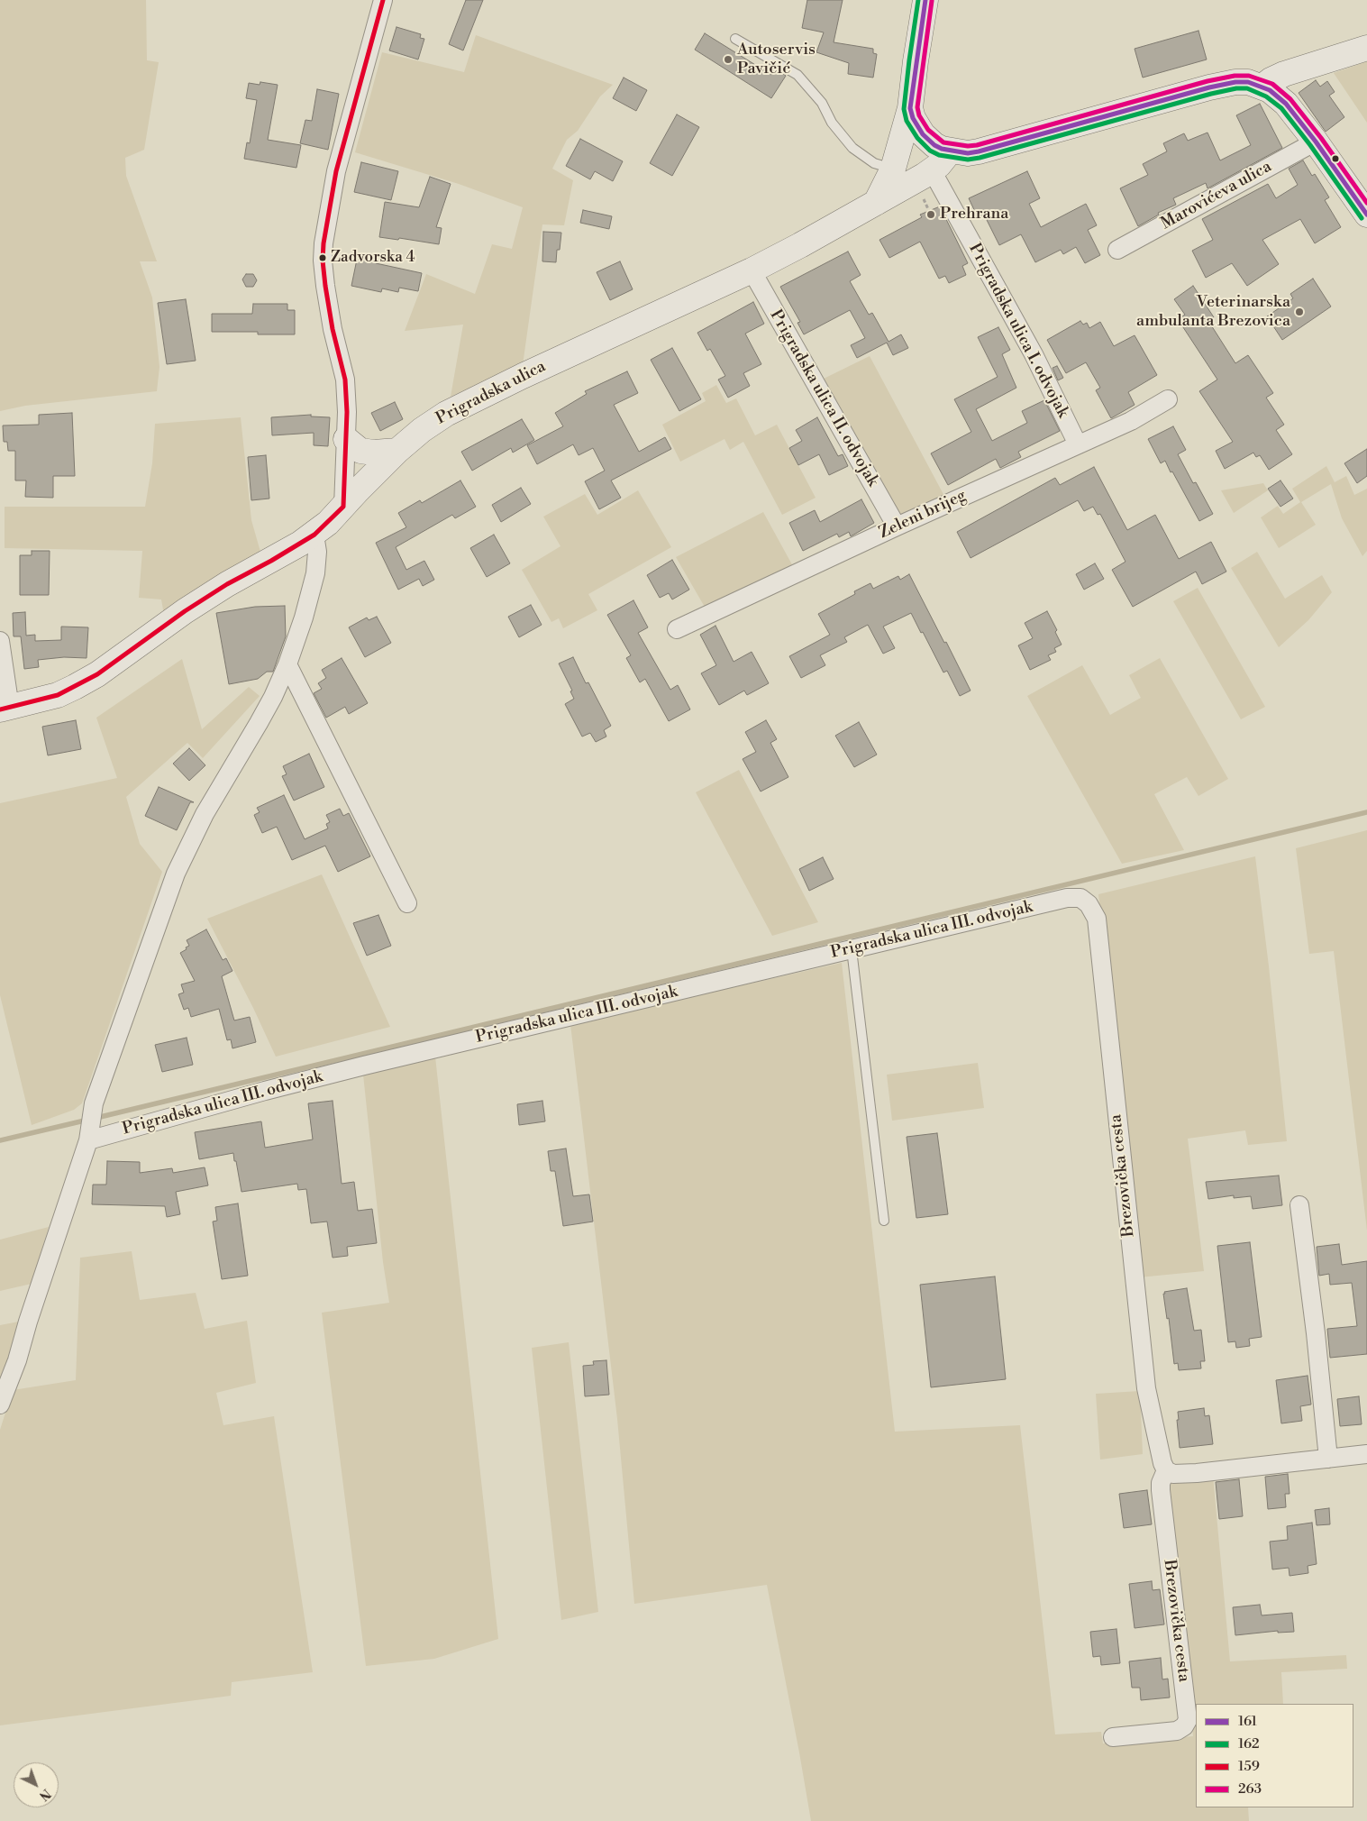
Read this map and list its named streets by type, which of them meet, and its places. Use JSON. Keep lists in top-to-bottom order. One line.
{"streets":{"main road":["Prigradska ulica"],"street":["Marovićeva ulica","Prigradska ulica I. odvojak","Prigradska ulica II. odvojak","Zeleni brijeg","Prigradska ulica III. odvojak","Brezovička cesta"]},"crossings":[["Prigradska ulica I. odvojak","Prigradska ulica"],["Prigradska ulica I. odvojak","Zeleni brijeg"],["Prigradska ulica","Prigradska ulica II. odvojak"],["Prigradska ulica II. odvojak","Zeleni brijeg"],["Prigradska ulica III. odvojak","Brezovička cesta"]],"places":["Autoservis Pavičić","Prehrana","Zadvorska 4","Veterinarska ambulanta Brezovica"],"lines":["transit line 161","transit line 162","transit line 159","transit line 263"],"legend":["161","162","159","263"],"north":"bottom right"}
